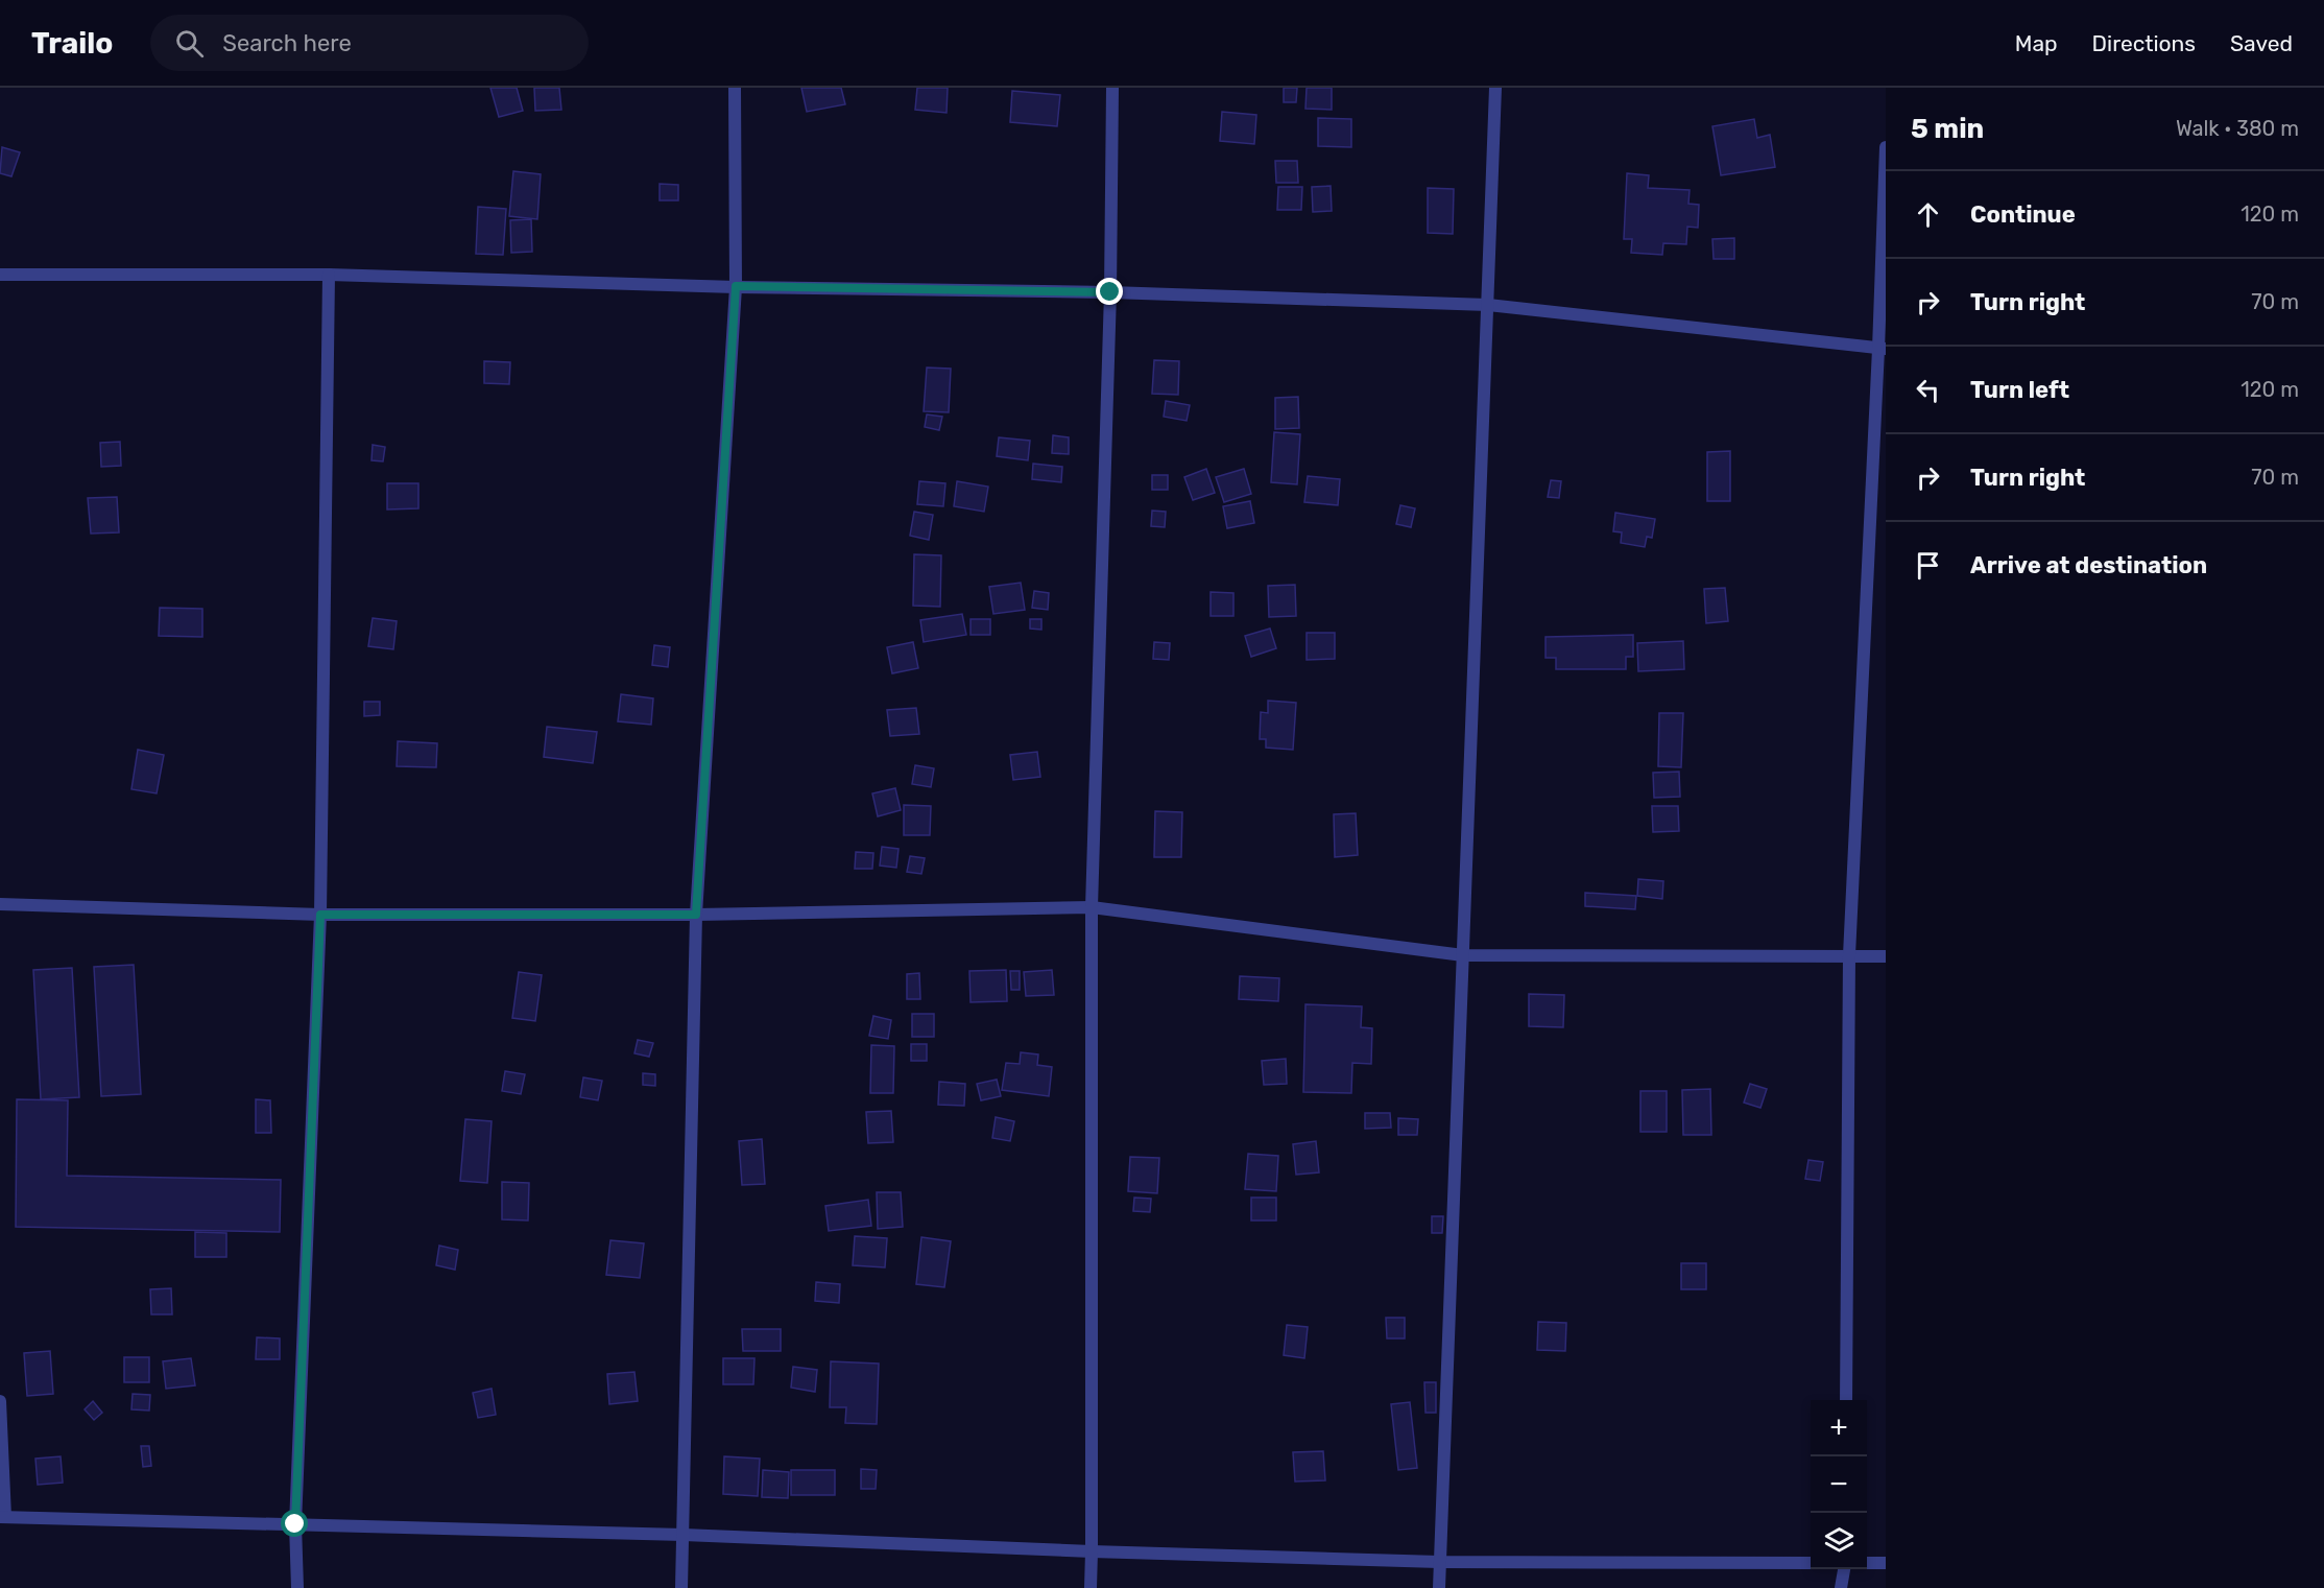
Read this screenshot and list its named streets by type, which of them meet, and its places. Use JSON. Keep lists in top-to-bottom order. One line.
{"page":{"header":"Trailo","search":"Search here","nav":["Map","Directions","Saved"],"heading":["5 min","Walk · 380 m"],"list":[["Continue","120 m"],["Turn right","70 m"],["Turn left","120 m"],["Turn right","70 m"],"Arrive at destination"],"map_buttons":["+","−"]}}
